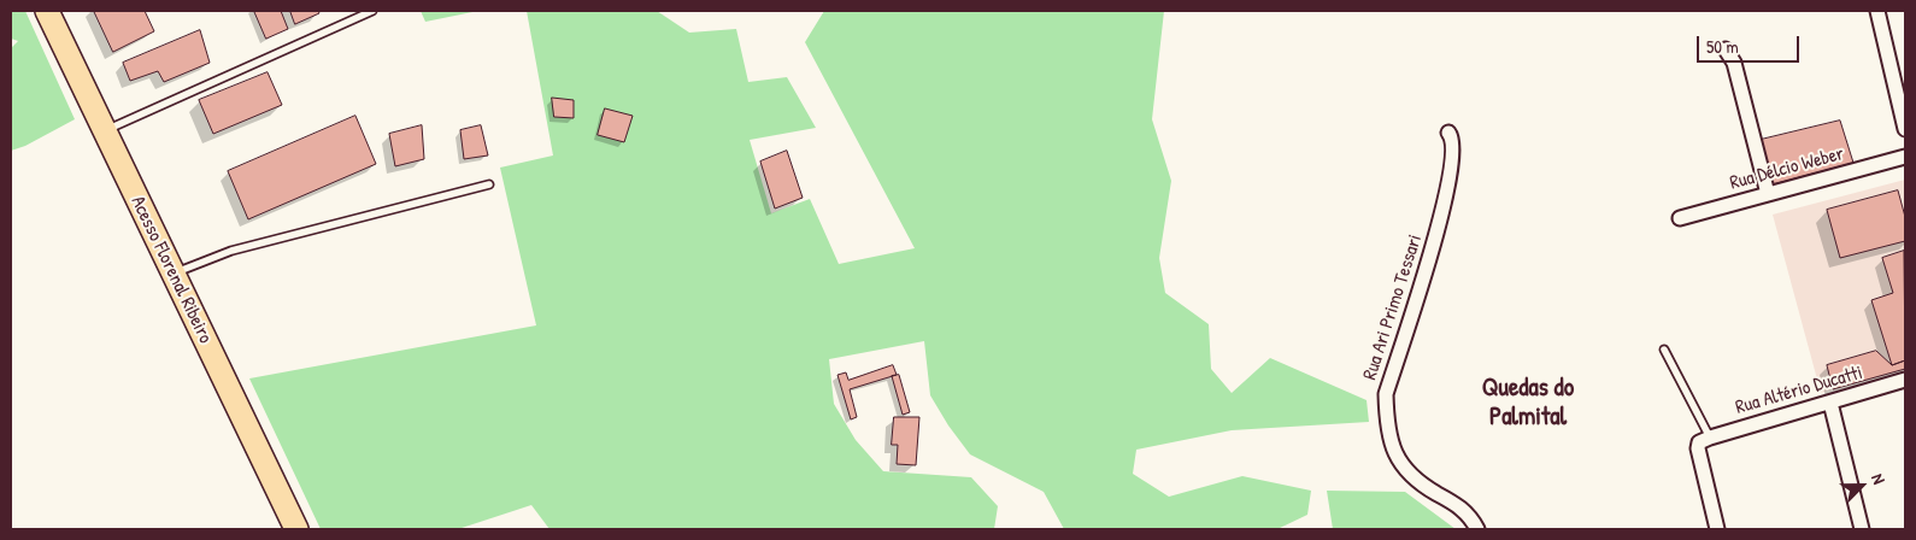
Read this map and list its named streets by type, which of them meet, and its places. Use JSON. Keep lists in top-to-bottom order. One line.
{"streets":{"highway":["Acesso Florenal Ribeiro"],"street":["Rua Délcio Weber","Rua Ari Primo Tessari","Rua Altério Ducatti"]},"districts":["Quedas do Palmital"],"scale_bar":"50 m","north":"top right"}
